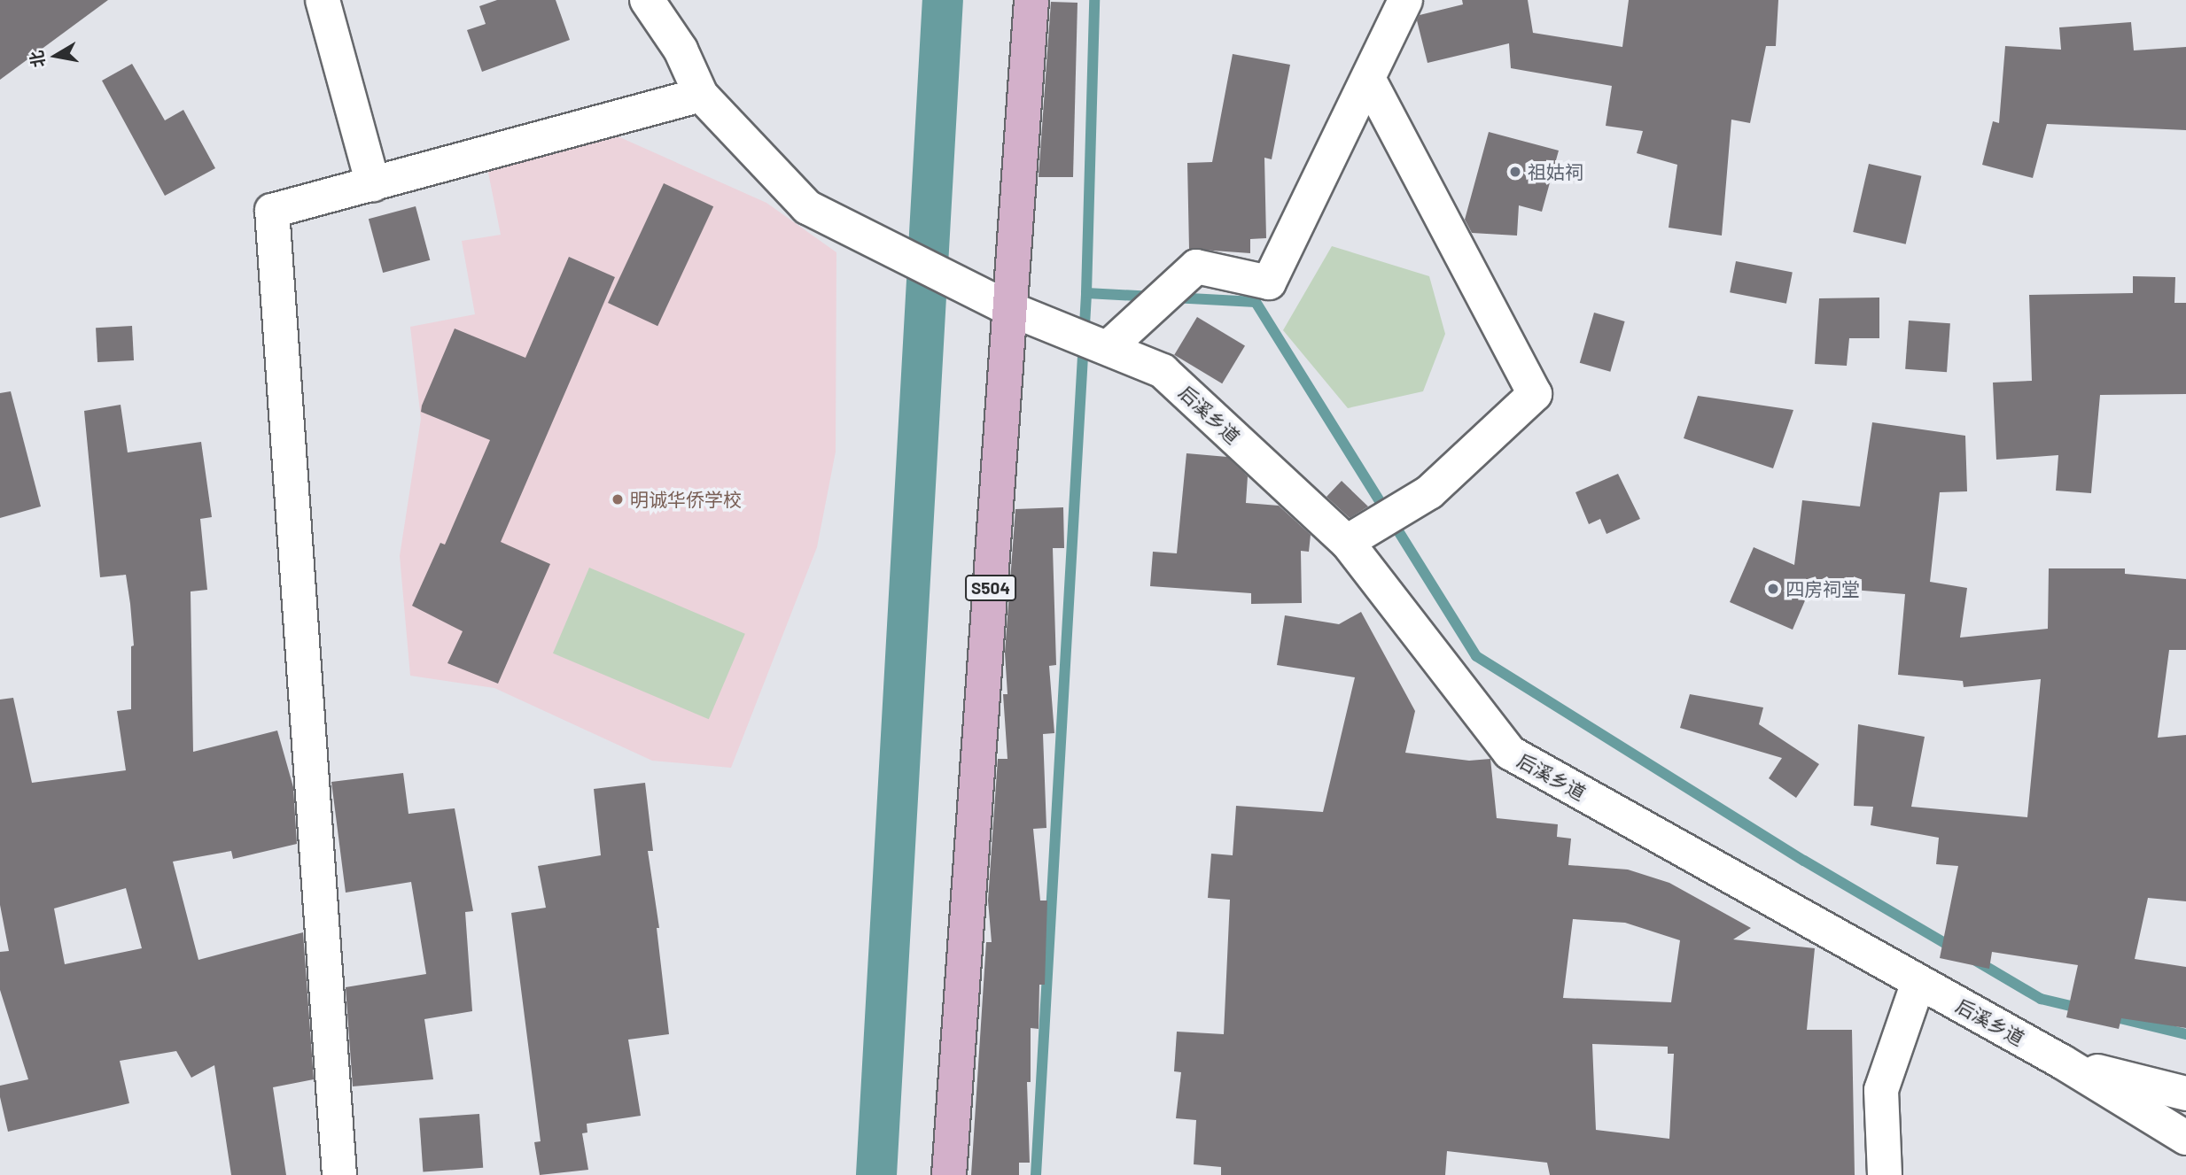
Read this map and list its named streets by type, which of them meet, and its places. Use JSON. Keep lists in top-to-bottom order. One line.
{"streets":{"main road":["S504"],"street":["后溪乡道"]},"crossings":[["后溪乡道","S504"]],"places":["祖姑祠","明诚华侨学校","四房祠堂"],"north":"left"}
